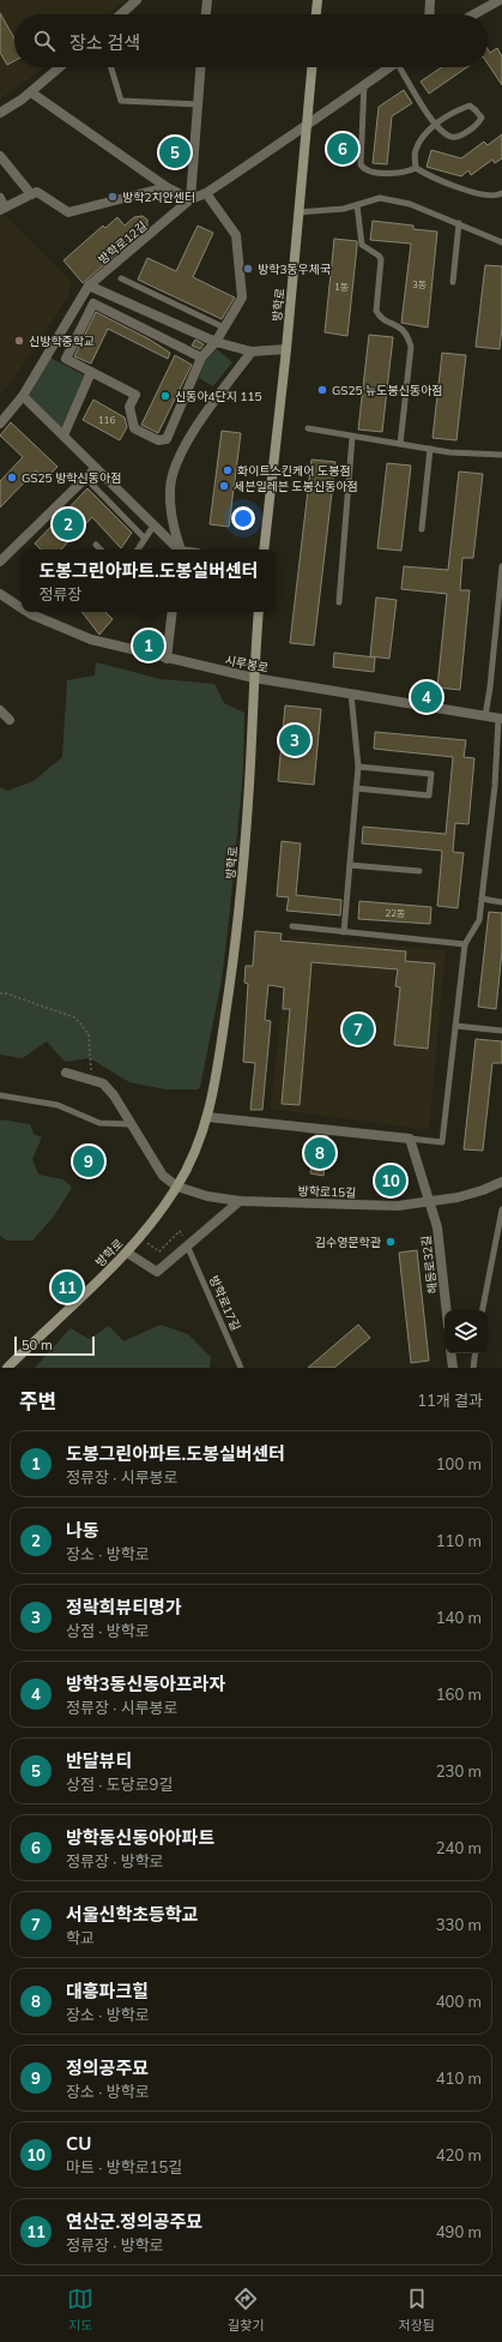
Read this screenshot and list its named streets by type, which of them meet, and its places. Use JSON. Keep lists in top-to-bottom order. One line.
{"streets":{"main road":["방학로"],"street":["방학로12길","시루봉로","방학로15길","해등로32길"],"lane":["방학로17길"]},"crossings":[["방학로12길","방학로"],["방학로","시루봉로"],["방학로","방학로15길"],["방학로15길","해등로32길"]],"places":["방학2치안센터","방학3동우체국","신방학중학교","GS25 뉴도봉신동아점","신동아4단지 115","화이트스킨케어 도봉점","GS25 방학신동아점","세븐일레븐 도봉신동아점","김수영문학관"],"house_numbers":["3동","1동","116","22동"],"scale_bar":"50 m","page":{"search":"장소 검색","pins":["6","5","2","1","4","3","7","8","9","10","11"],"popup":["도봉그린아파트.도봉실버센터","정류장"],"scale":"50 m","heading":["주변","11개 결과"],"list":[{"mark":"1","name":"도봉그린아파트.도봉실버센터","note":"정류장 · 시루봉로","value":"100 m"},{"mark":"2","name":"나동","note":"장소 · 방학로","value":"110 m"},{"mark":"3","name":"정락희뷰티명가","note":"상점 · 방학로","value":"140 m"},{"mark":"4","name":"방학3동신동아프라자","note":"정류장 · 시루봉로","value":"160 m"},{"mark":"5","name":"반달뷰티","note":"상점 · 도당로9길","value":"230 m"},{"mark":"6","name":"방학동신동아아파트","note":"정류장 · 방학로","value":"240 m"},{"mark":"7","name":"서울신학초등학교","note":"학교","value":"330 m"},{"mark":"8","name":"대흥파크힐","note":"장소 · 방학로","value":"400 m"},{"mark":"9","name":"정의공주묘","note":"장소 · 방학로","value":"410 m"},{"mark":"10","name":"CU","note":"마트 · 방학로15길","value":"420 m"},{"mark":"11","name":"연산군.정의공주묘","note":"정류장 · 방학로","value":"490 m"}],"nav":["지도","길찾기","저장됨"]}}
